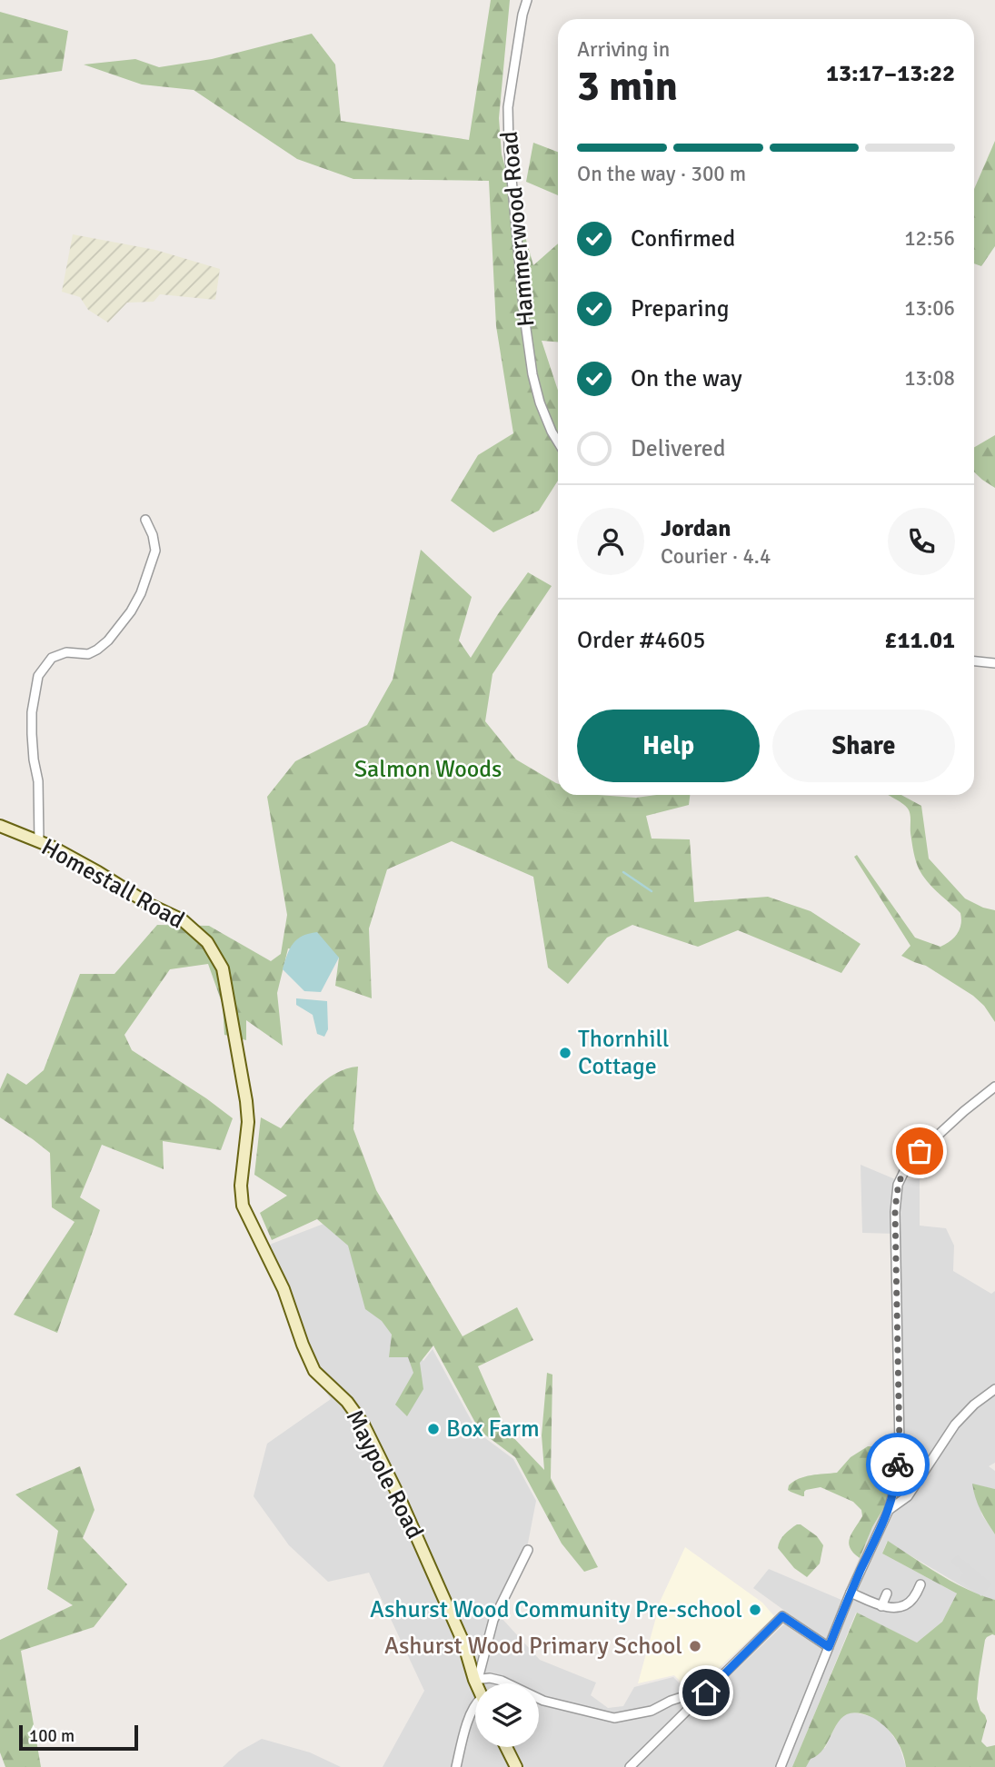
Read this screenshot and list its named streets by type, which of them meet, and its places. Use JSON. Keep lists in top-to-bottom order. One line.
{"streets":{"street":["Hammerwood Road","Homestall Road","Maypole Road"]},"crossings":[["Homestall Road","Maypole Road"]],"parks":["Salmon Woods"],"places":["Thornhill Cottage","Box Farm","Ashurst Wood Community Pre-school","Ashurst Wood Primary School"],"scale_bar":"100 m","page":{"heading":["3 min","Arriving in","13:17–13:22"],"panel":["Jordan","Courier · 4.4","Order #4605","£11.01"],"bar":"On the way · 300 m","list":[["Confirmed","12:56"],["Preparing","13:06"],["On the way","13:08"],"Delivered"],"buttons":["Help","Share"],"scale":"100 m"}}
